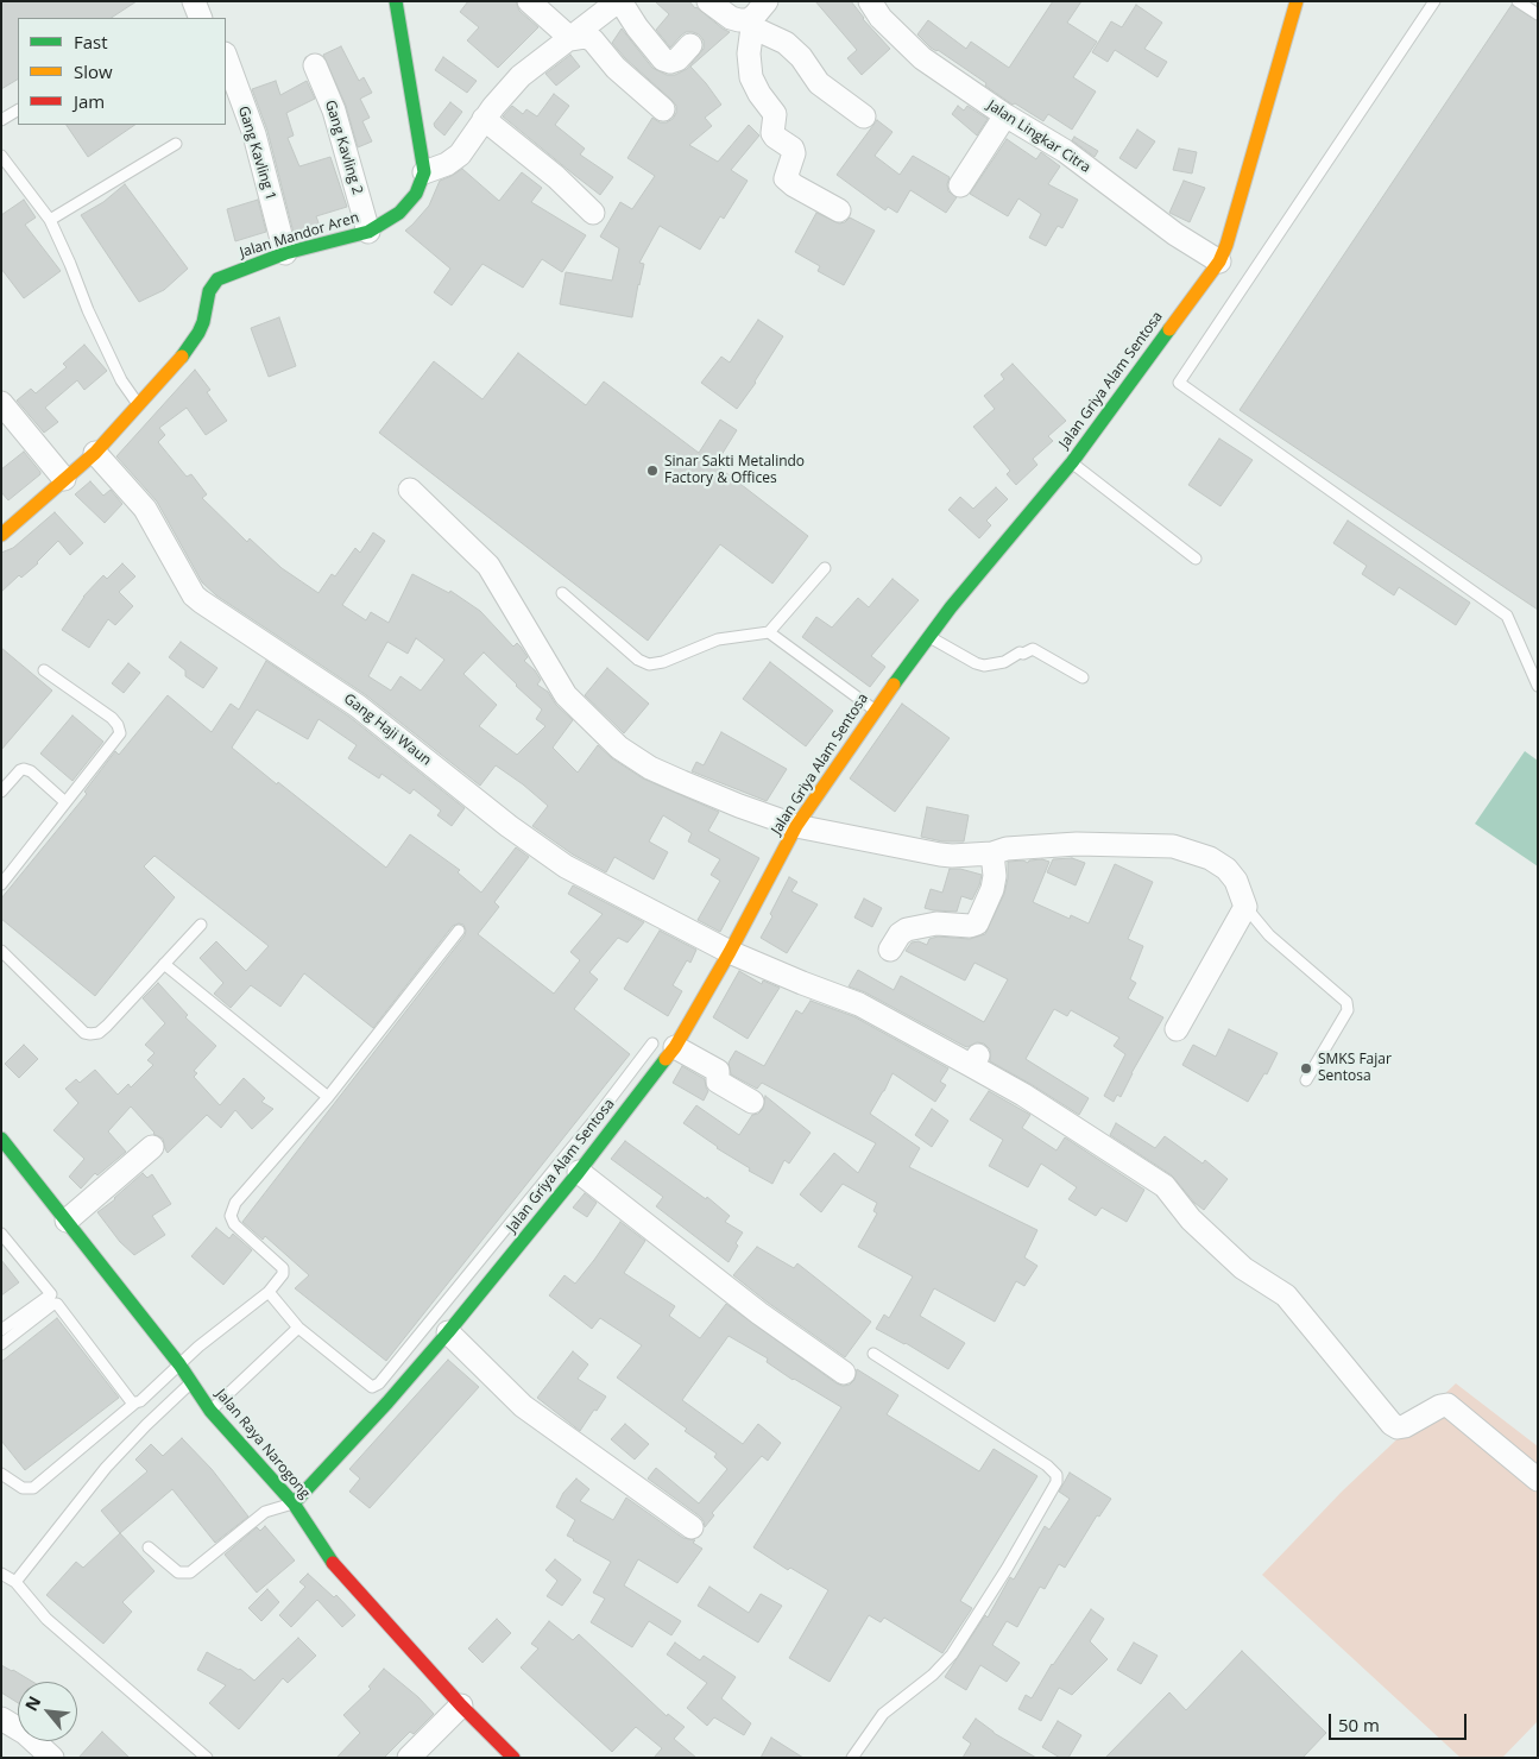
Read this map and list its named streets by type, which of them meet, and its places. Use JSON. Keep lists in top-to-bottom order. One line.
{"streets":{"street":["Jalan Lingkar Citra","Gang Kavling 2","Gang Kavling 1","Jalan Mandor Aren","Jalan Griya Alam Sentosa","Gang Haji Waun","Jalan Raya Narogong"]},"crossings":[["Jalan Lingkar Citra","Jalan Griya Alam Sentosa"],["Gang Kavling 2","Jalan Mandor Aren"],["Gang Kavling 1","Jalan Mandor Aren"],["Jalan Mandor Aren","Gang Haji Waun"],["Jalan Griya Alam Sentosa","Gang Haji Waun"],["Jalan Griya Alam Sentosa","Jalan Raya Narogong"]],"places":["Sinar Sakti Metalindo Factory & Offices","SMKS Fajar Sentosa"],"legend":["Fast","Slow","Jam"],"scale_bar":"50 m","north":"top left"}
